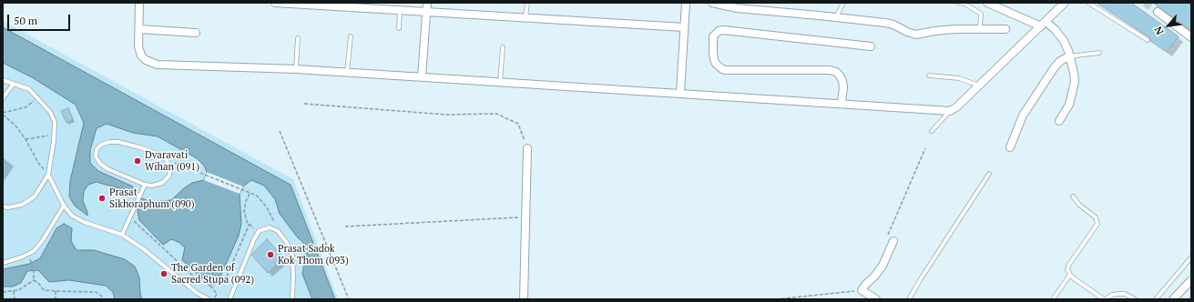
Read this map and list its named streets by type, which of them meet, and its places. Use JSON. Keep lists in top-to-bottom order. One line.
{"places":["Dvaravati Wihan (091)","Prasat Sikhoraphum (090)","Prasat Sadok Kok Thom (093)","The Garden of Sacred Stupa (092)"],"scale_bar":"50 m","north":"bottom left"}
